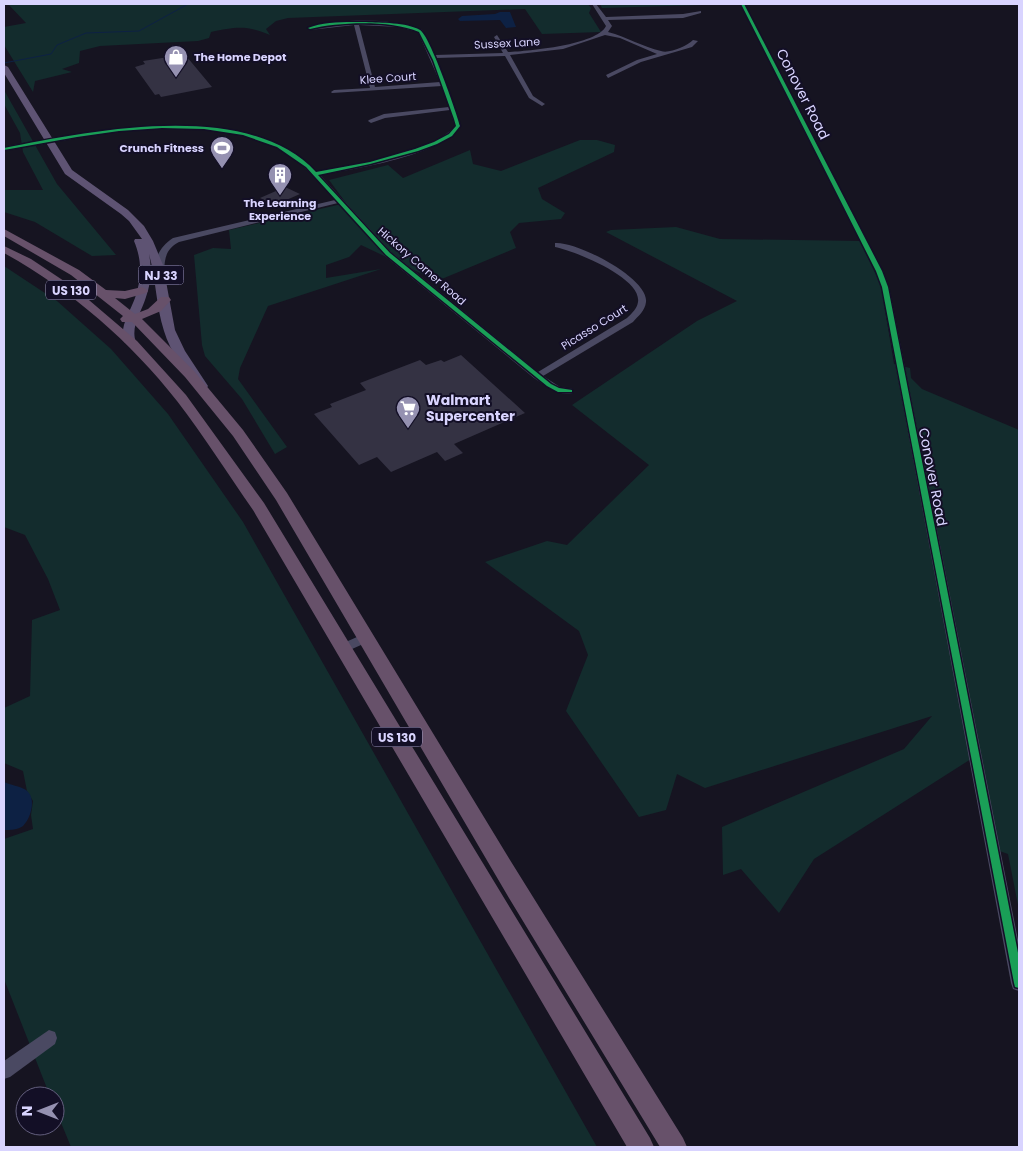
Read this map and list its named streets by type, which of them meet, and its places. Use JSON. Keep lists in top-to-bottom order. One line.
{"streets":{"highway":["US 130"],"main road":["NJ 33"],"street":["Sussex Lane","Klee Court","Conover Road","Hickory Corner Road","Picasso Court"]},"crossings":[["Hickory Corner Road","NJ 33"],["Hickory Corner Road","Picasso Court"],["NJ 33","US 130"]],"places":{"shop":["The Home Depot"],"sports":["Crunch Fitness"],"building":["The Learning Experience"],"supermarket":["Walmart Supercenter"]},"north":"left"}
